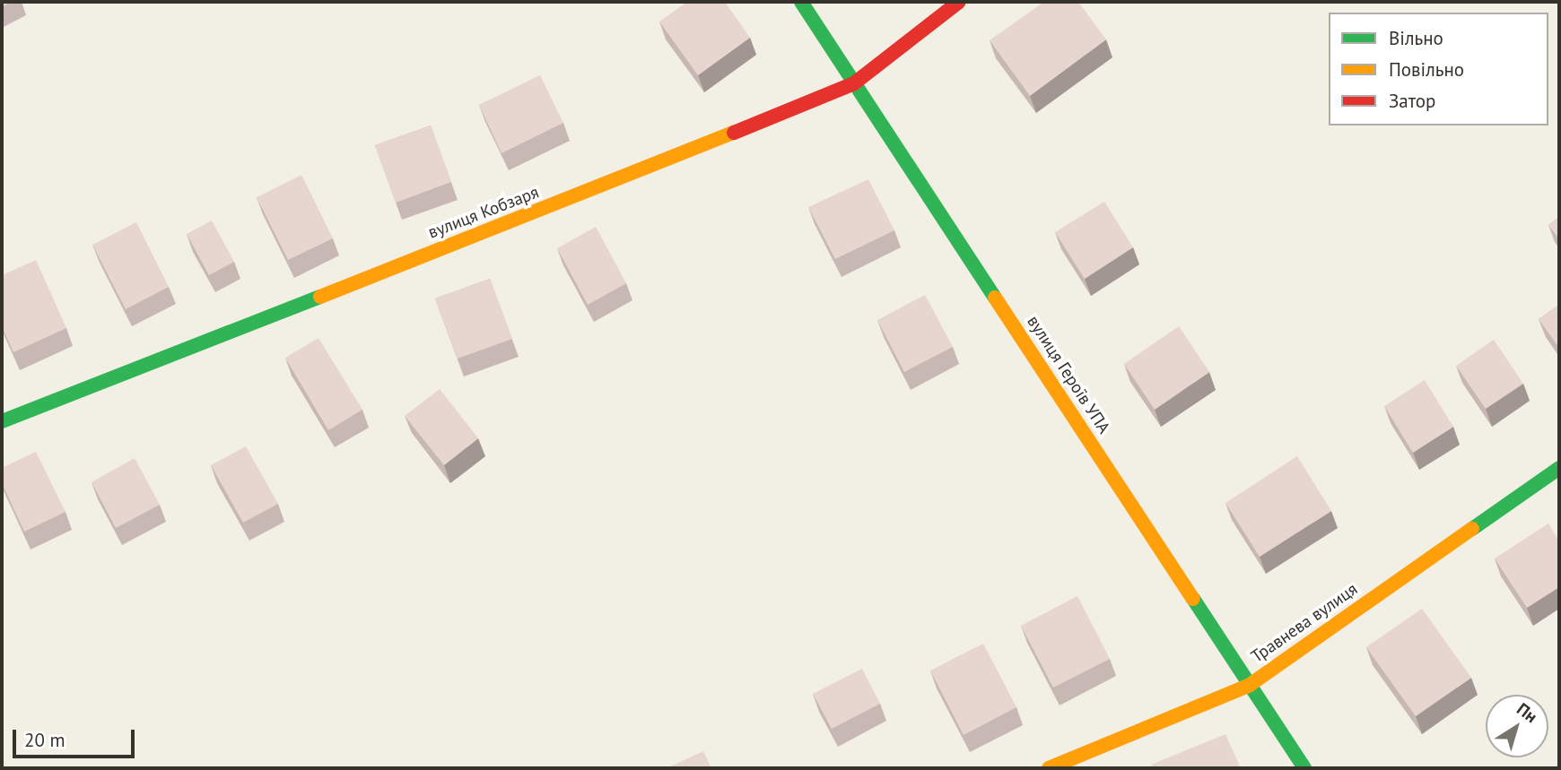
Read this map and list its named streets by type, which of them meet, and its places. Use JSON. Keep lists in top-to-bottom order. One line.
{"streets":{"street":["вулиця Кобзаря","вулиця Героїв УПА","Травнева вулиця"]},"crossings":[["вулиця Кобзаря","вулиця Героїв УПА"],["вулиця Героїв УПА","Травнева вулиця"]],"legend":["Вільно","Повільно","Затор"],"scale_bar":"20 m","north":"top right"}
